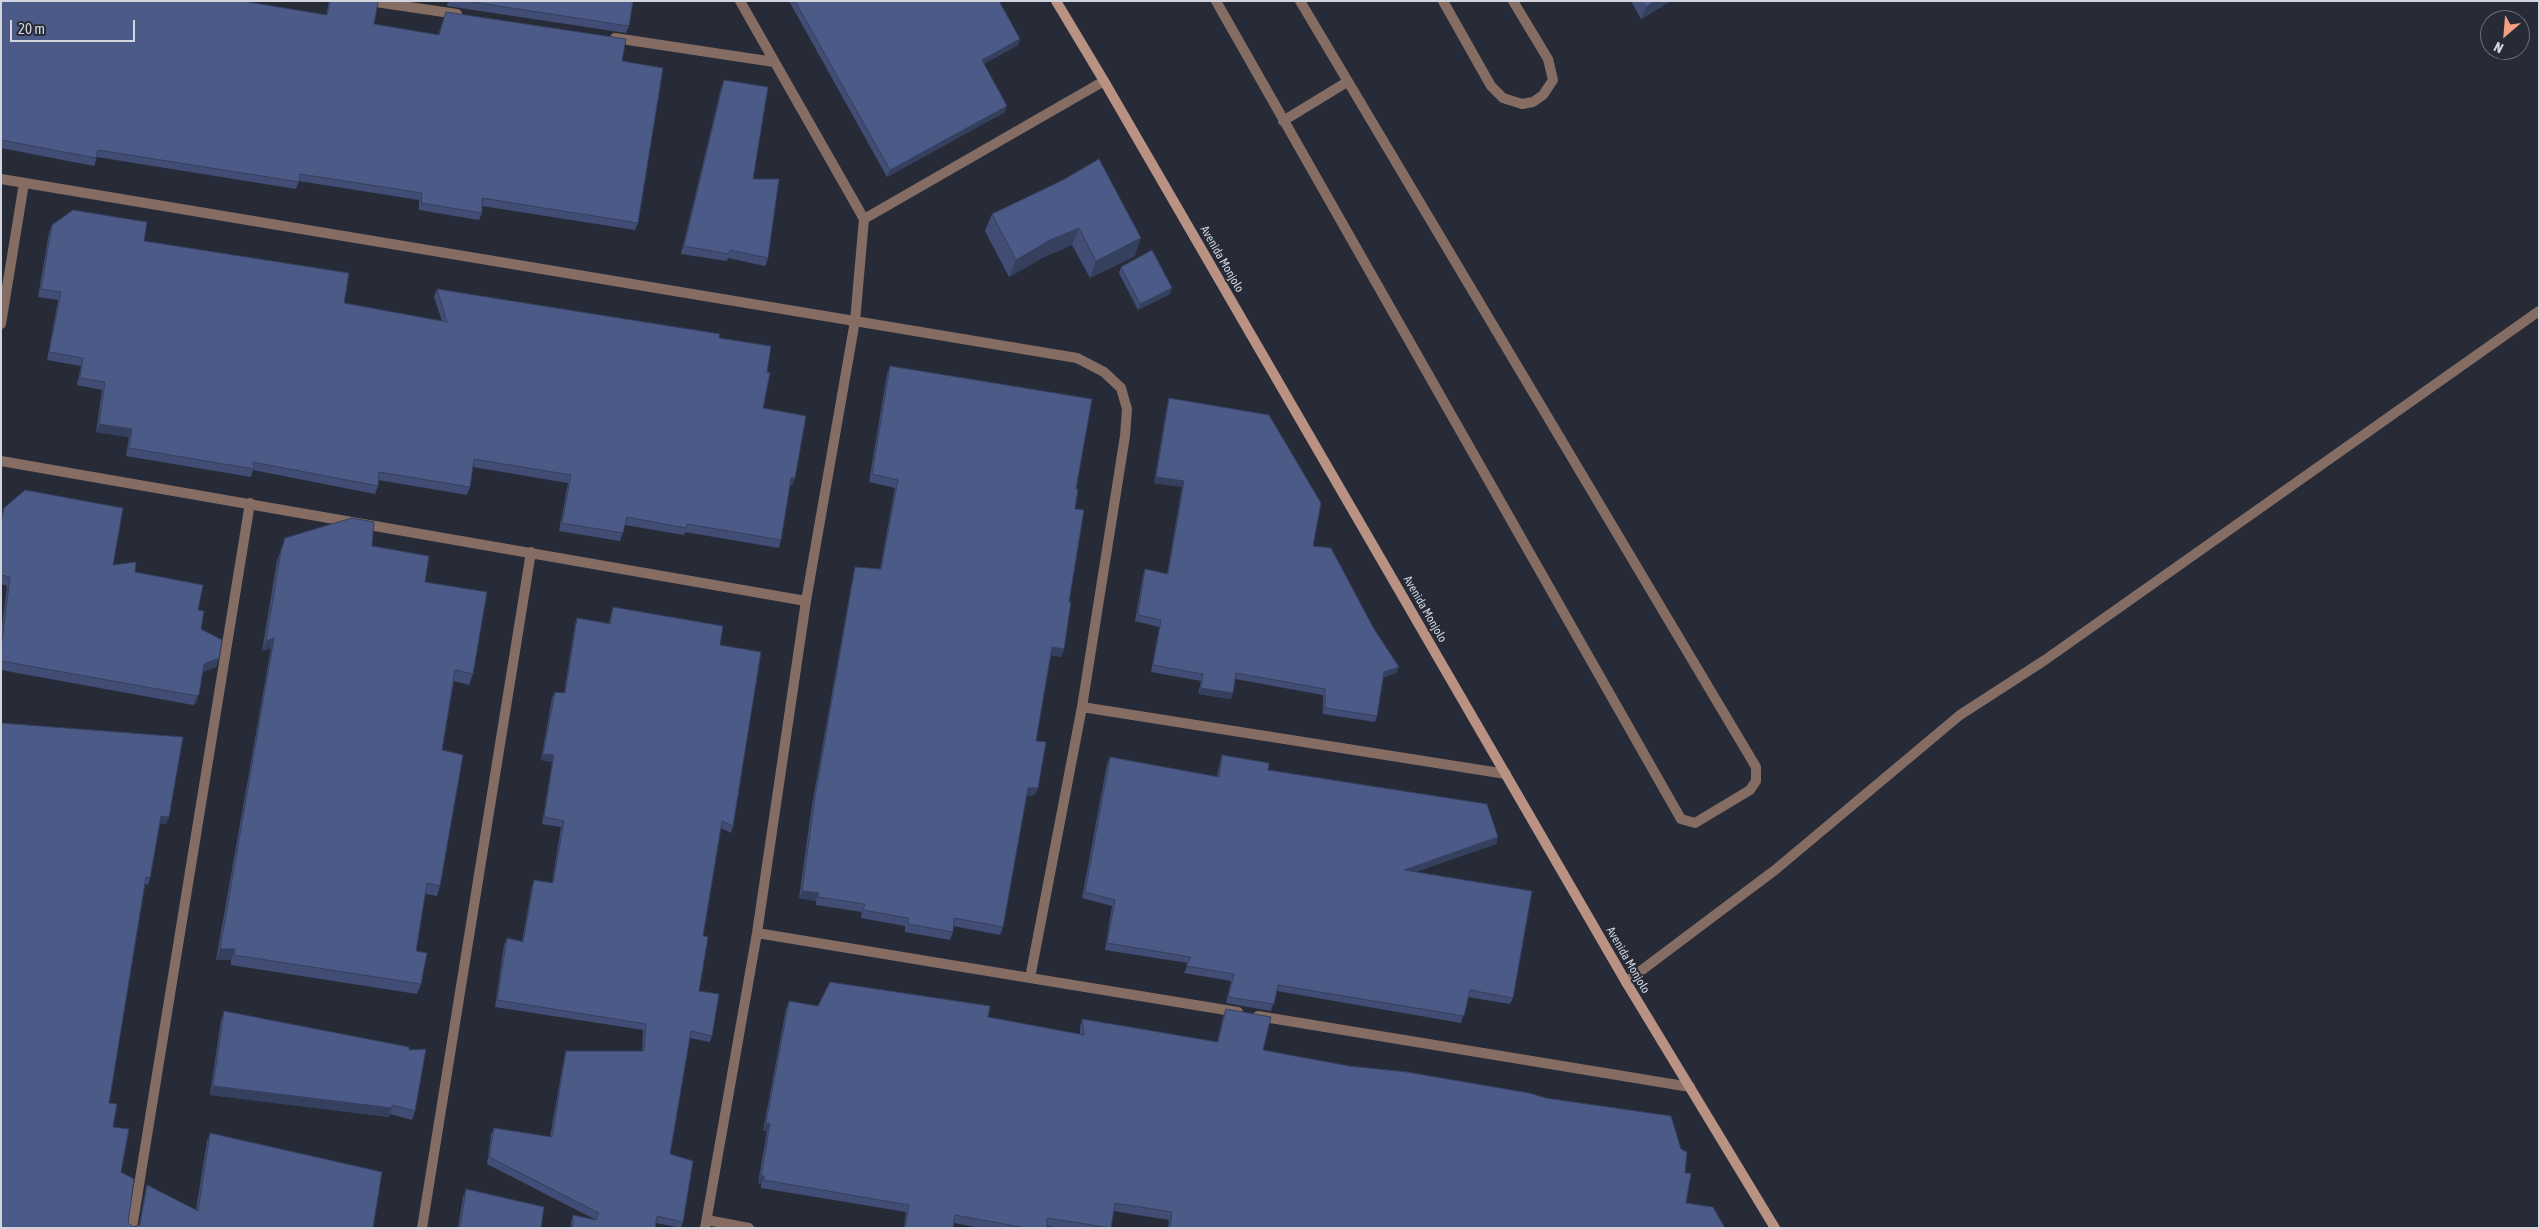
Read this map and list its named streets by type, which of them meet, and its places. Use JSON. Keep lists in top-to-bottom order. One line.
{"streets":{"street":["Avenida Monjolo"]},"scale_bar":"20 m","north":"bottom left"}
